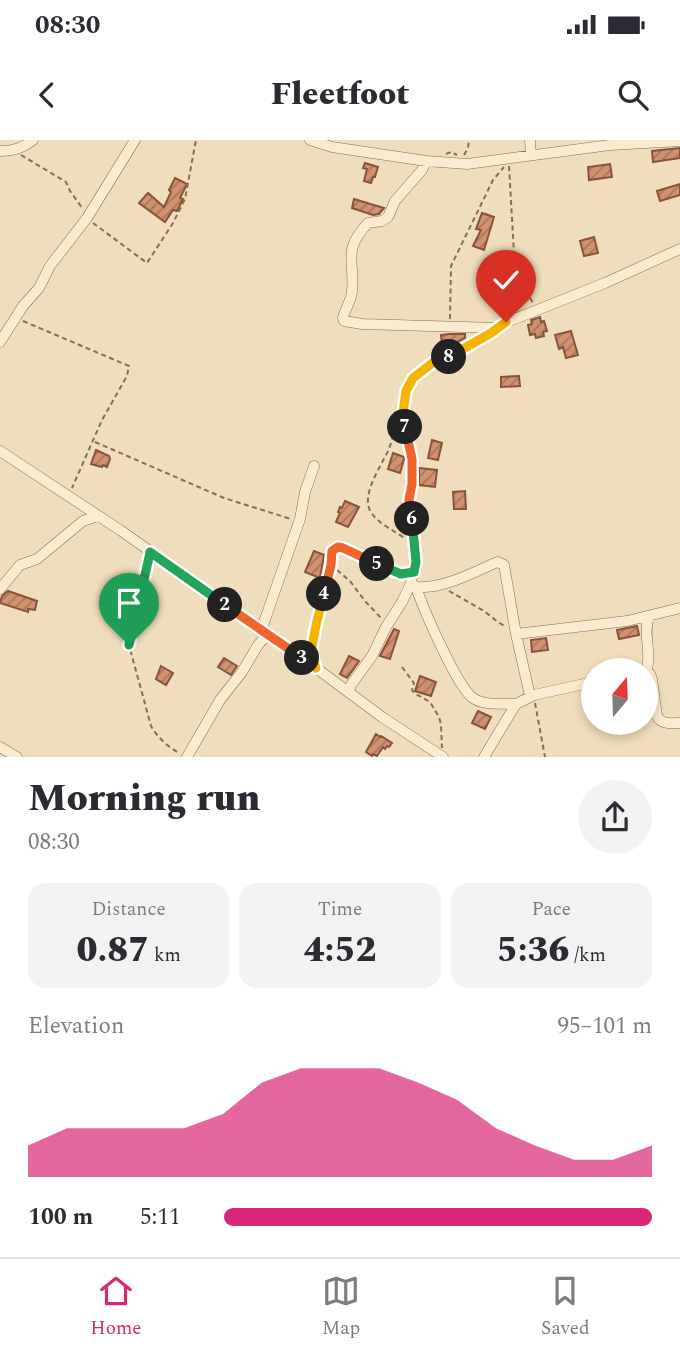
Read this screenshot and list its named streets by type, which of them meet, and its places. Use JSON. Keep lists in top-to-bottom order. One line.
{"north":"top","page":{"status":"08:30","header":"Fleetfoot","pins":["8","7","6","5","4","2","3"],"heading":["Morning run","08:30"],"stats":[["Distance","0.87 km"],["Time","4:52"],["Pace","5:36 /km"]],"chart":["Elevation","95–101 m"],"list":[{"name":"100 m","note":"5:11"}],"tabs":["Home","Map","Saved"]}}
